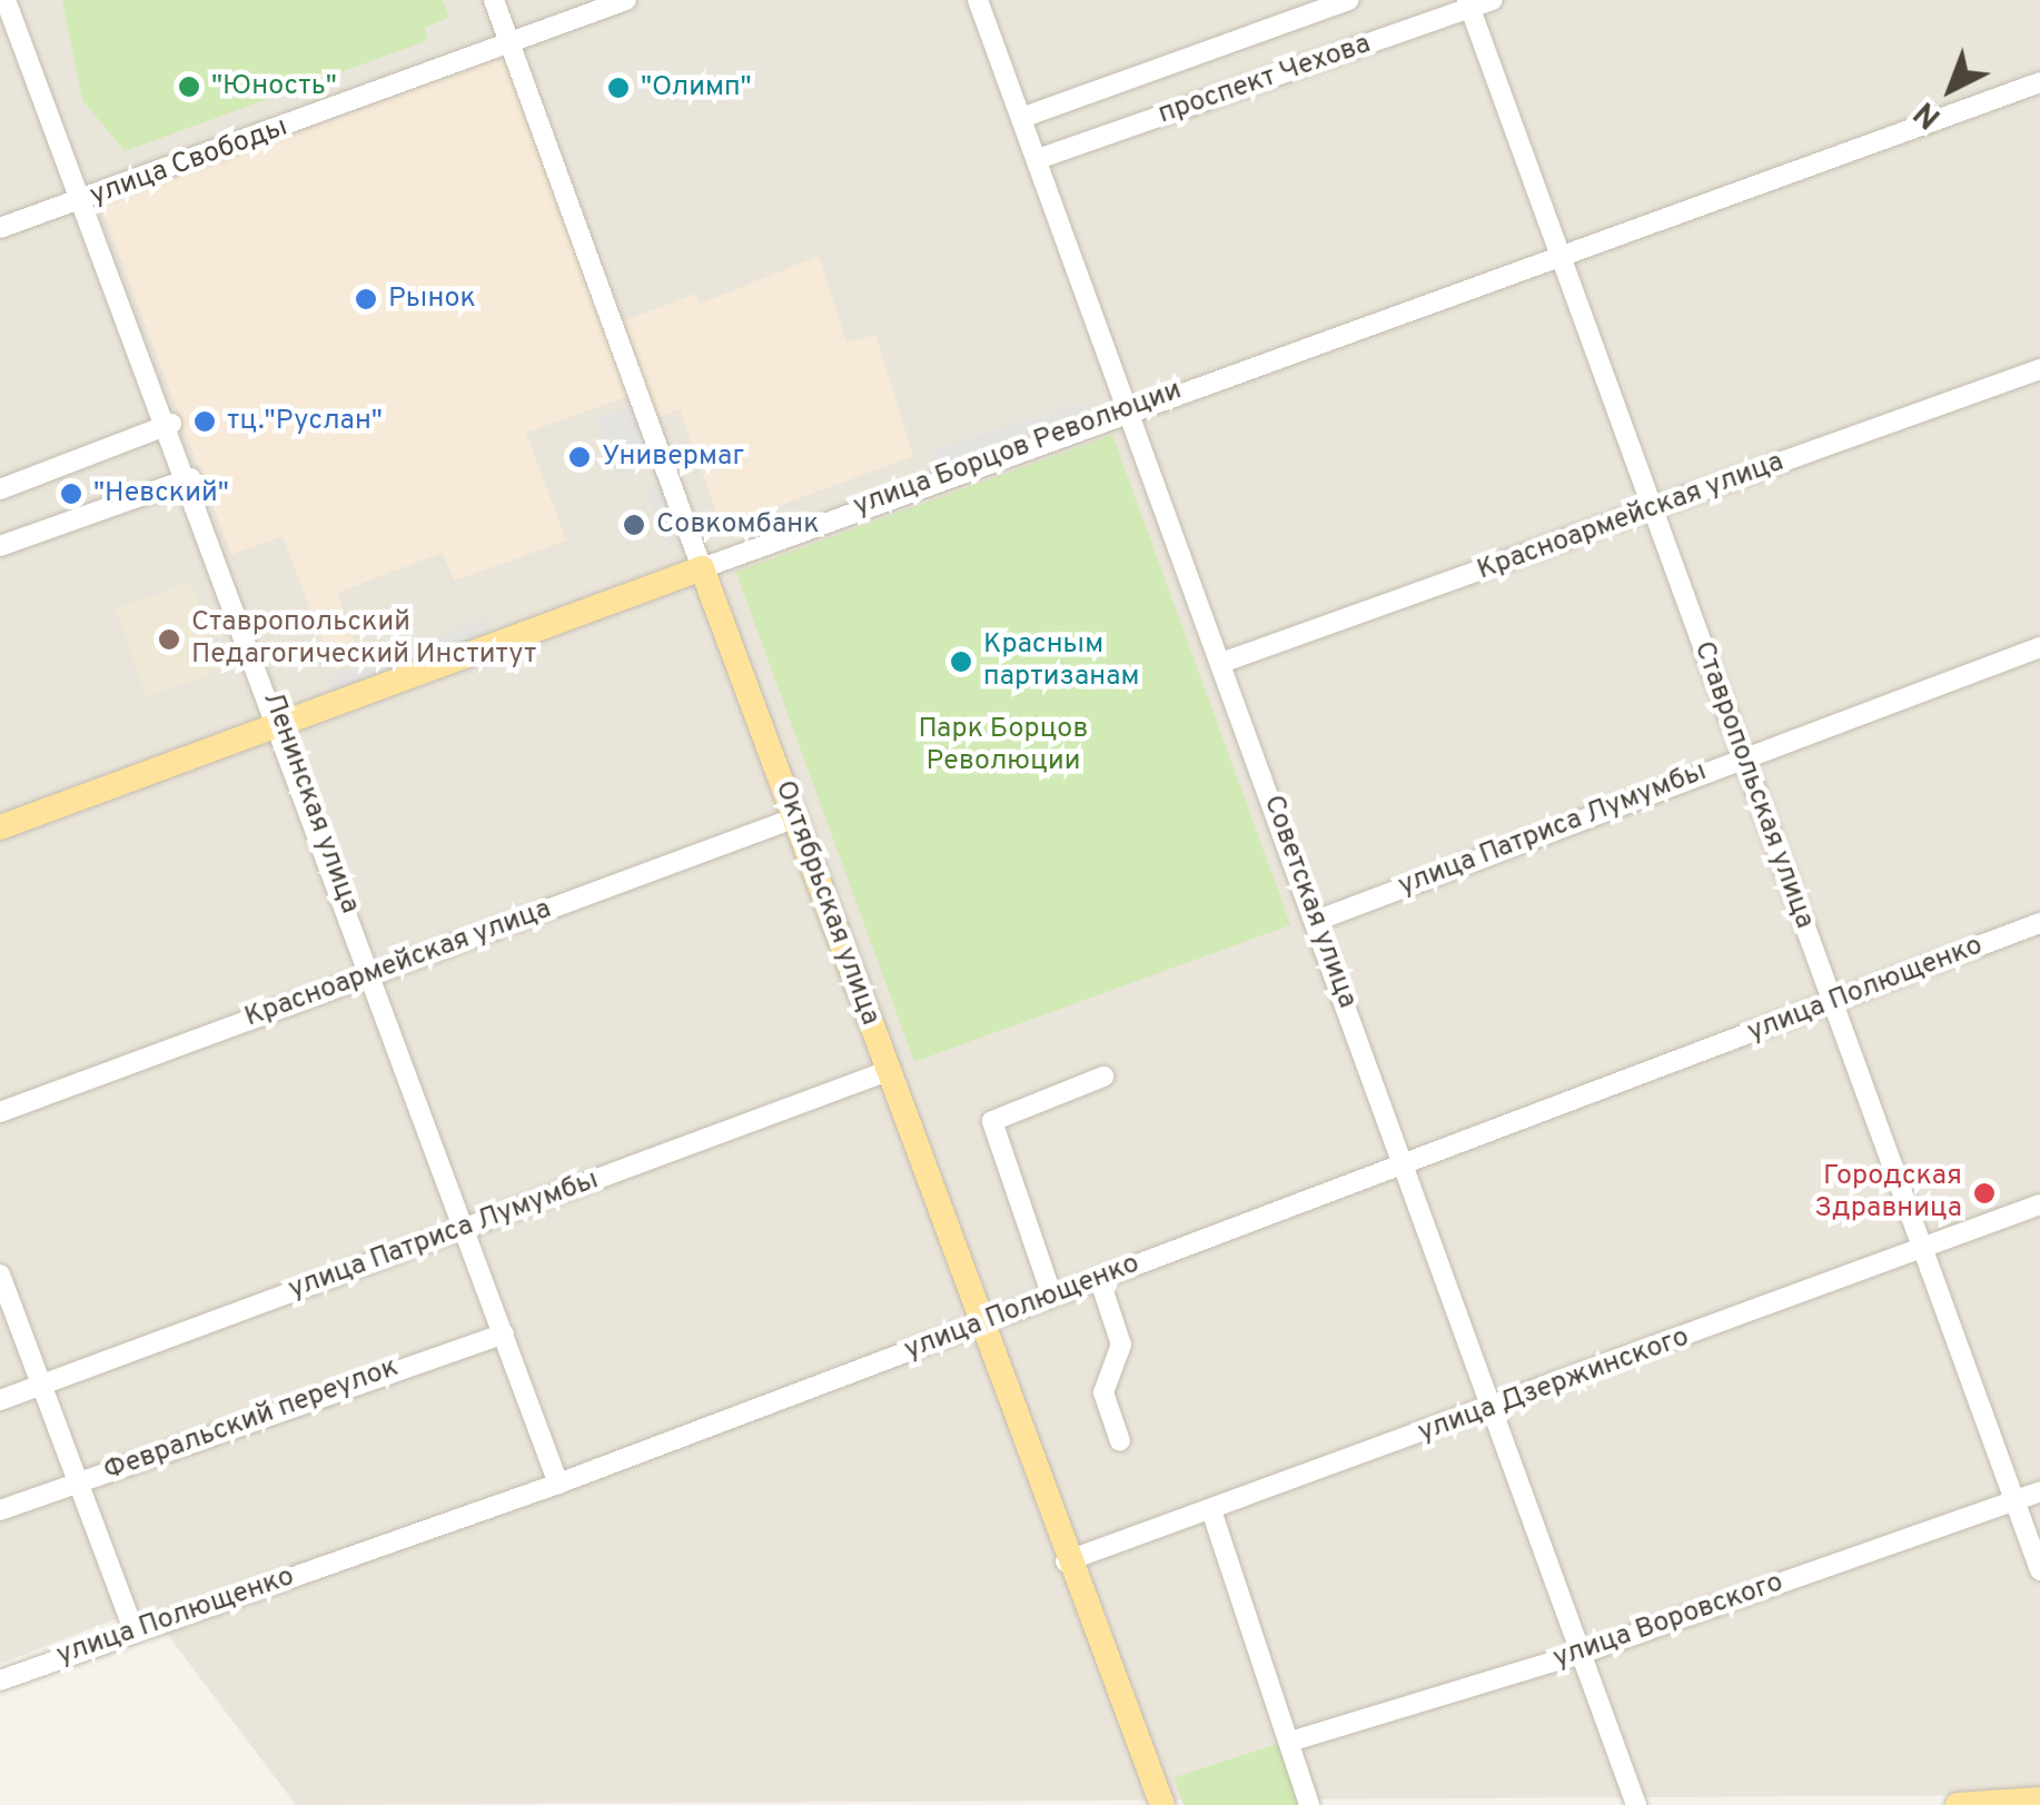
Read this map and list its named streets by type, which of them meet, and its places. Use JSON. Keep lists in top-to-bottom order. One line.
{"streets":{"main road":["улица Борцов Революции","Октябрьская улица"],"street":["проспект Чехова","улица Свободы","Красноармейская улица","Ставропольская улица","Ленинская улица","улица Патриса Лумумбы","Советская улица","улица Полющенко","улица Дзержинского","Февральский переулок","улица Воровского"]},"crossings":[["проспект Чехова","Ставропольская улица"],["проспект Чехова","Советская улица"],["улица Свободы","Ленинская улица"],["улица Свободы","Октябрьская улица"],["улица Борцов Революции","Ставропольская улица"],["улица Борцов Революции","Ленинская улица"],["улица Борцов Революции","Советская улица"],["улица Борцов Революции","Октябрьская улица"],["Красноармейская улица","Ставропольская улица"],["Красноармейская улица","Ленинская улица"],["Красноармейская улица","Советская улица"],["Красноармейская улица","Октябрьская улица"],["Ставропольская улица","улица Патриса Лумумбы"],["Ставропольская улица","улица Полющенко"],["Ставропольская улица","улица Дзержинского"],["Ставропольская улица","улица Воровского"],["Ленинская улица","улица Патриса Лумумбы"],["Ленинская улица","улица Полющенко"],["Ленинская улица","Февральский переулок"],["улица Патриса Лумумбы","Советская улица"],["улица Патриса Лумумбы","Октябрьская улица"],["Советская улица","улица Полющенко"],["Советская улица","улица Дзержинского"],["Советская улица","улица Воровского"],["Октябрьская улица","улица Полющенко"],["Октябрьская улица","улица Дзержинского"]],"parks":["Парк Борцов Революции"],"places":["\"Юность\"","\"Олимп\"","Рынок","тц.\"Руслан\"","Универмаг","\"Невский\"","Совкомбанк","Ставропольский Педагогический Институт","Красным партизанам","Городская Здравница"],"north":"bottom left"}
